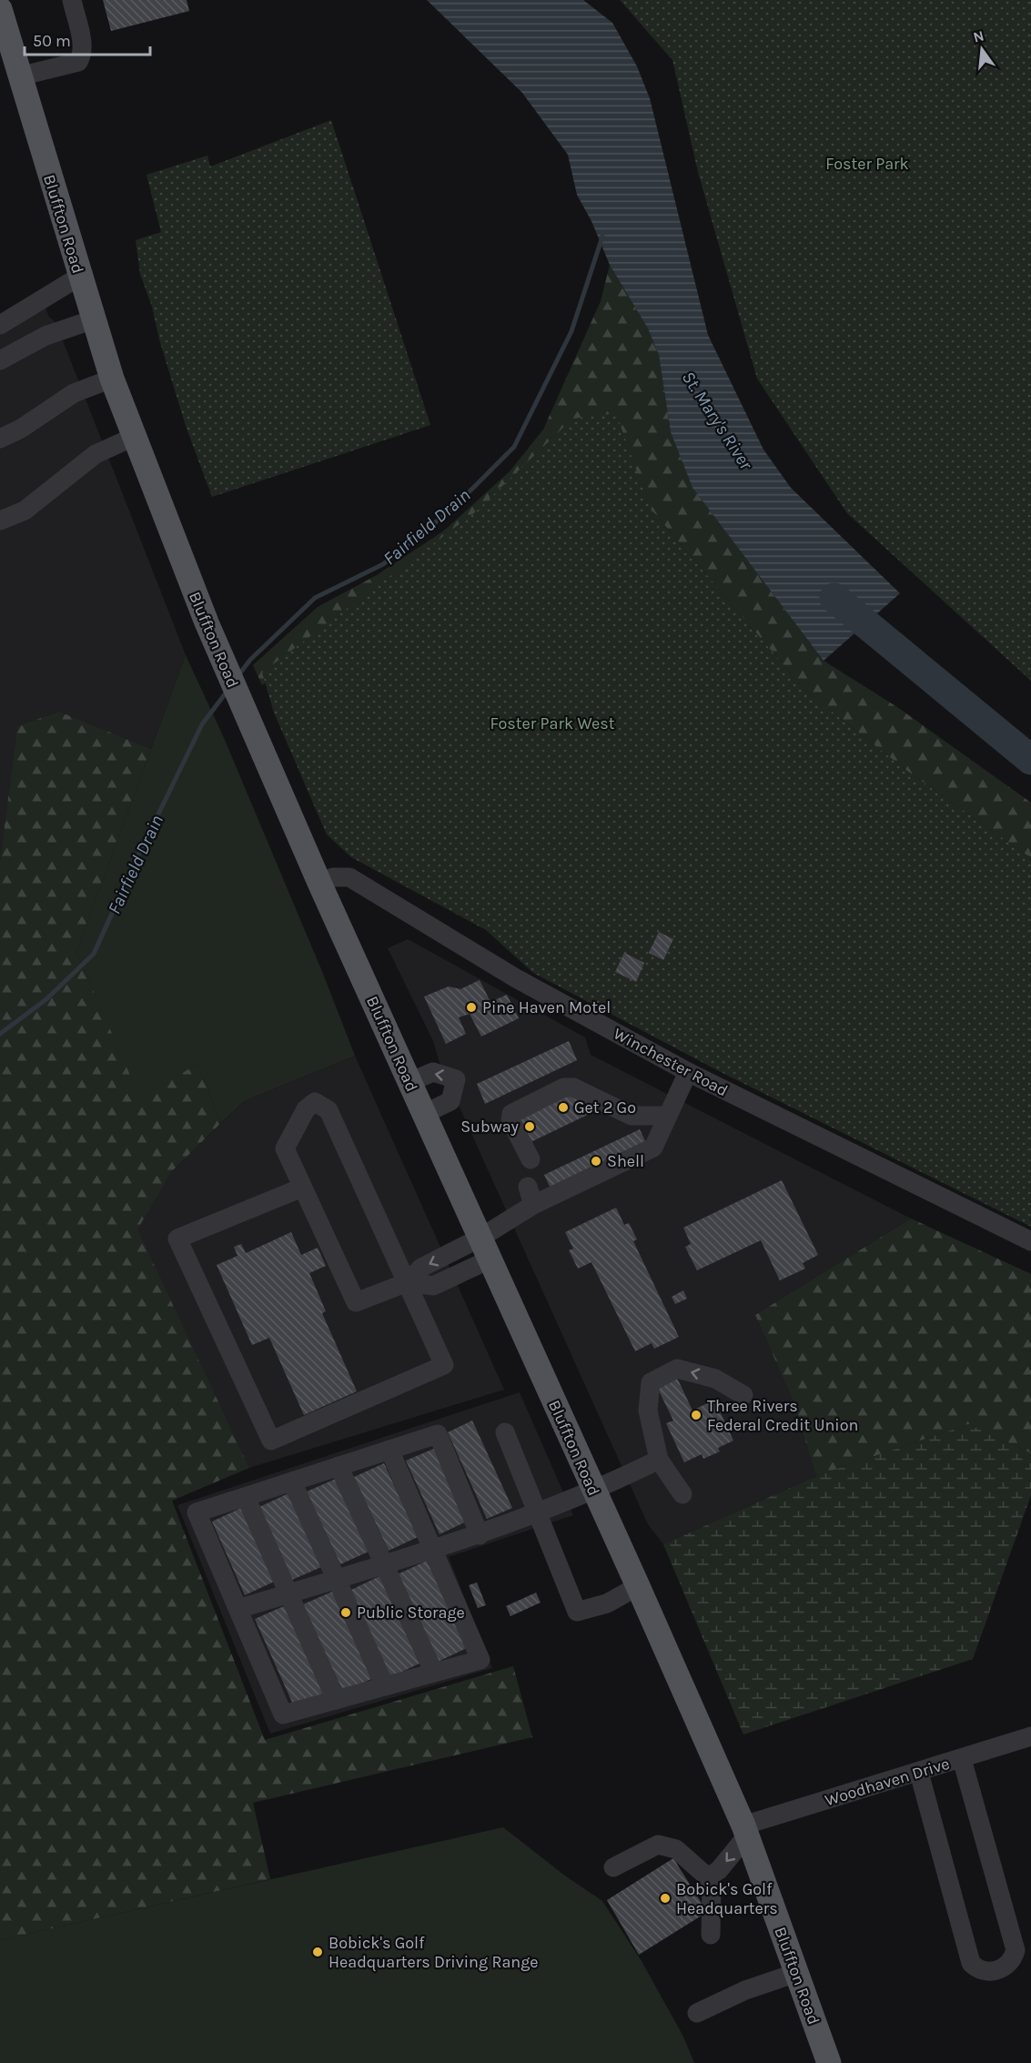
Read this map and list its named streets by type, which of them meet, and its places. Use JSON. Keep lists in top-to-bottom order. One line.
{"streets":{"main road":["Bluffton Road"],"street":["Winchester Road","Woodhaven Drive"]},"crossings":[["Bluffton Road","Winchester Road"],["Bluffton Road","Woodhaven Drive"]],"water":["St. Mary's River","Fairfield Drain"],"parks":["Foster Park","Foster Park West"],"places":["Pine Haven Motel","Get 2 Go","Subway","Shell","Three Rivers Federal Credit Union","Public Storage","Bobick's Golf Headquarters","Bobick's Golf Headquarters Driving Range"],"scale_bar":"50 m","north":"top"}
